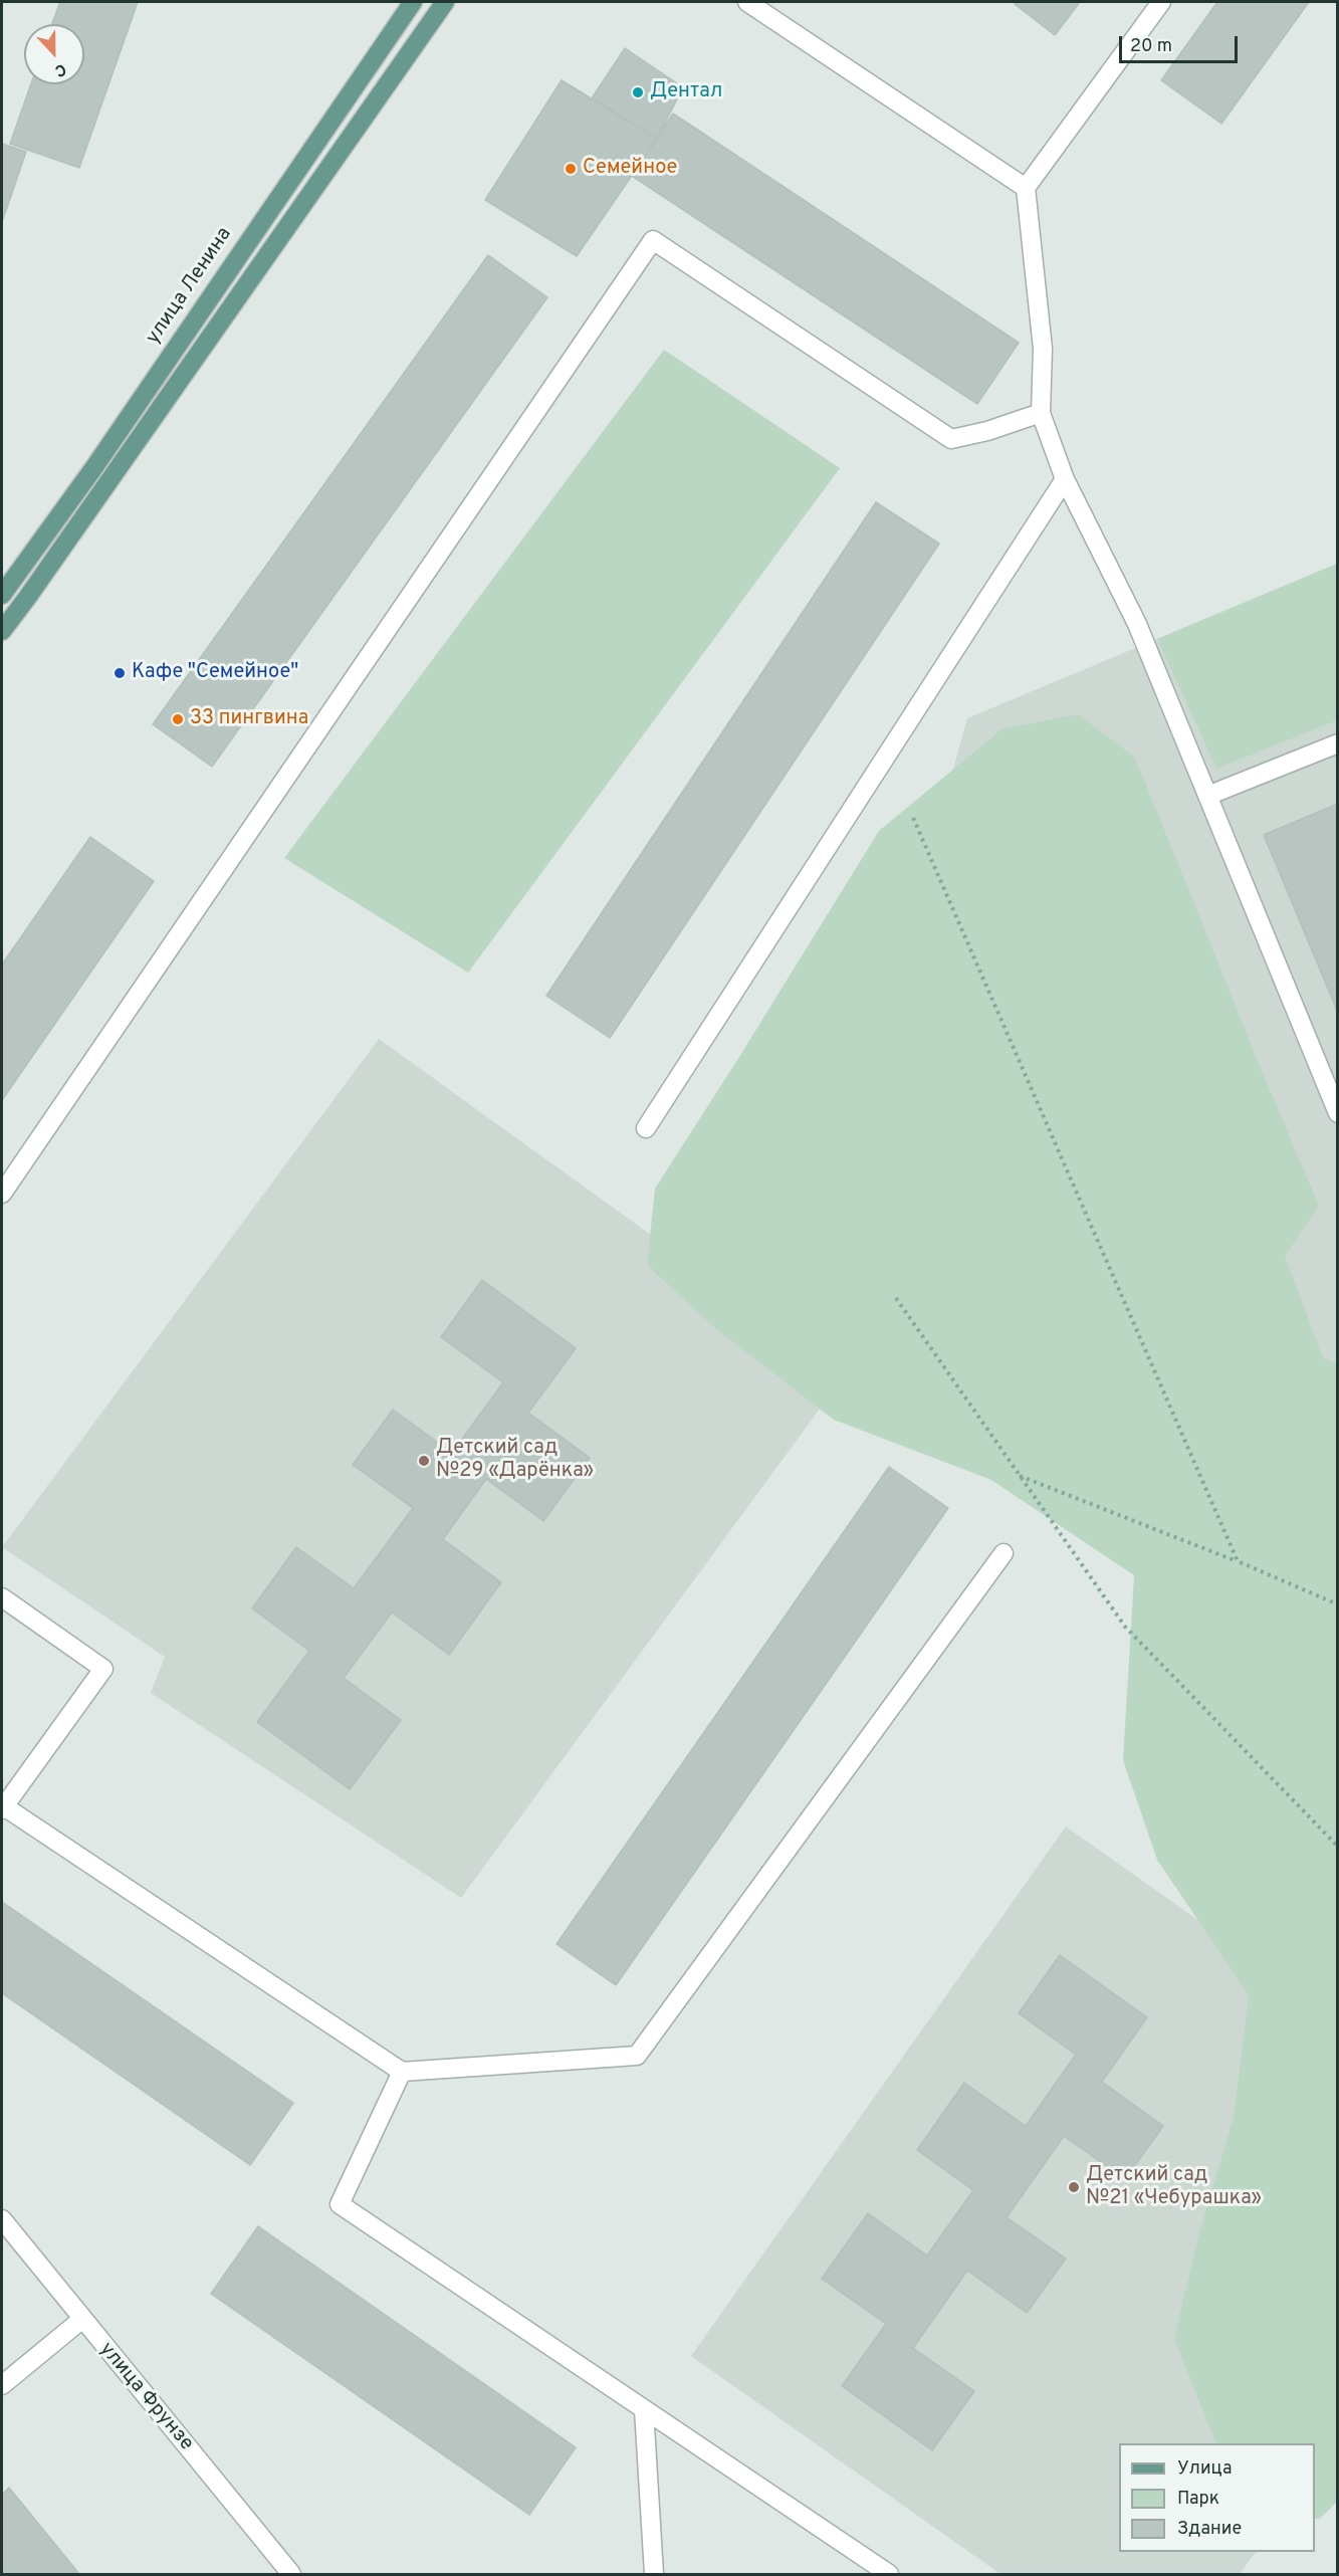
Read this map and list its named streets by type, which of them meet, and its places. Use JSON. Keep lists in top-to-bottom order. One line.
{"streets":{"main road":["улица Ленина"],"street":["улица Фрунзе"]},"places":["Дентал","Семейное","Кафе \"Семейное\"","33 пингвина","Детский сад №29 «Дарёнка»","Детский сад №21 «Чебурашка»"],"legend":["Улица","Парк","Здание"],"scale_bar":"20 m","north":"bottom"}
